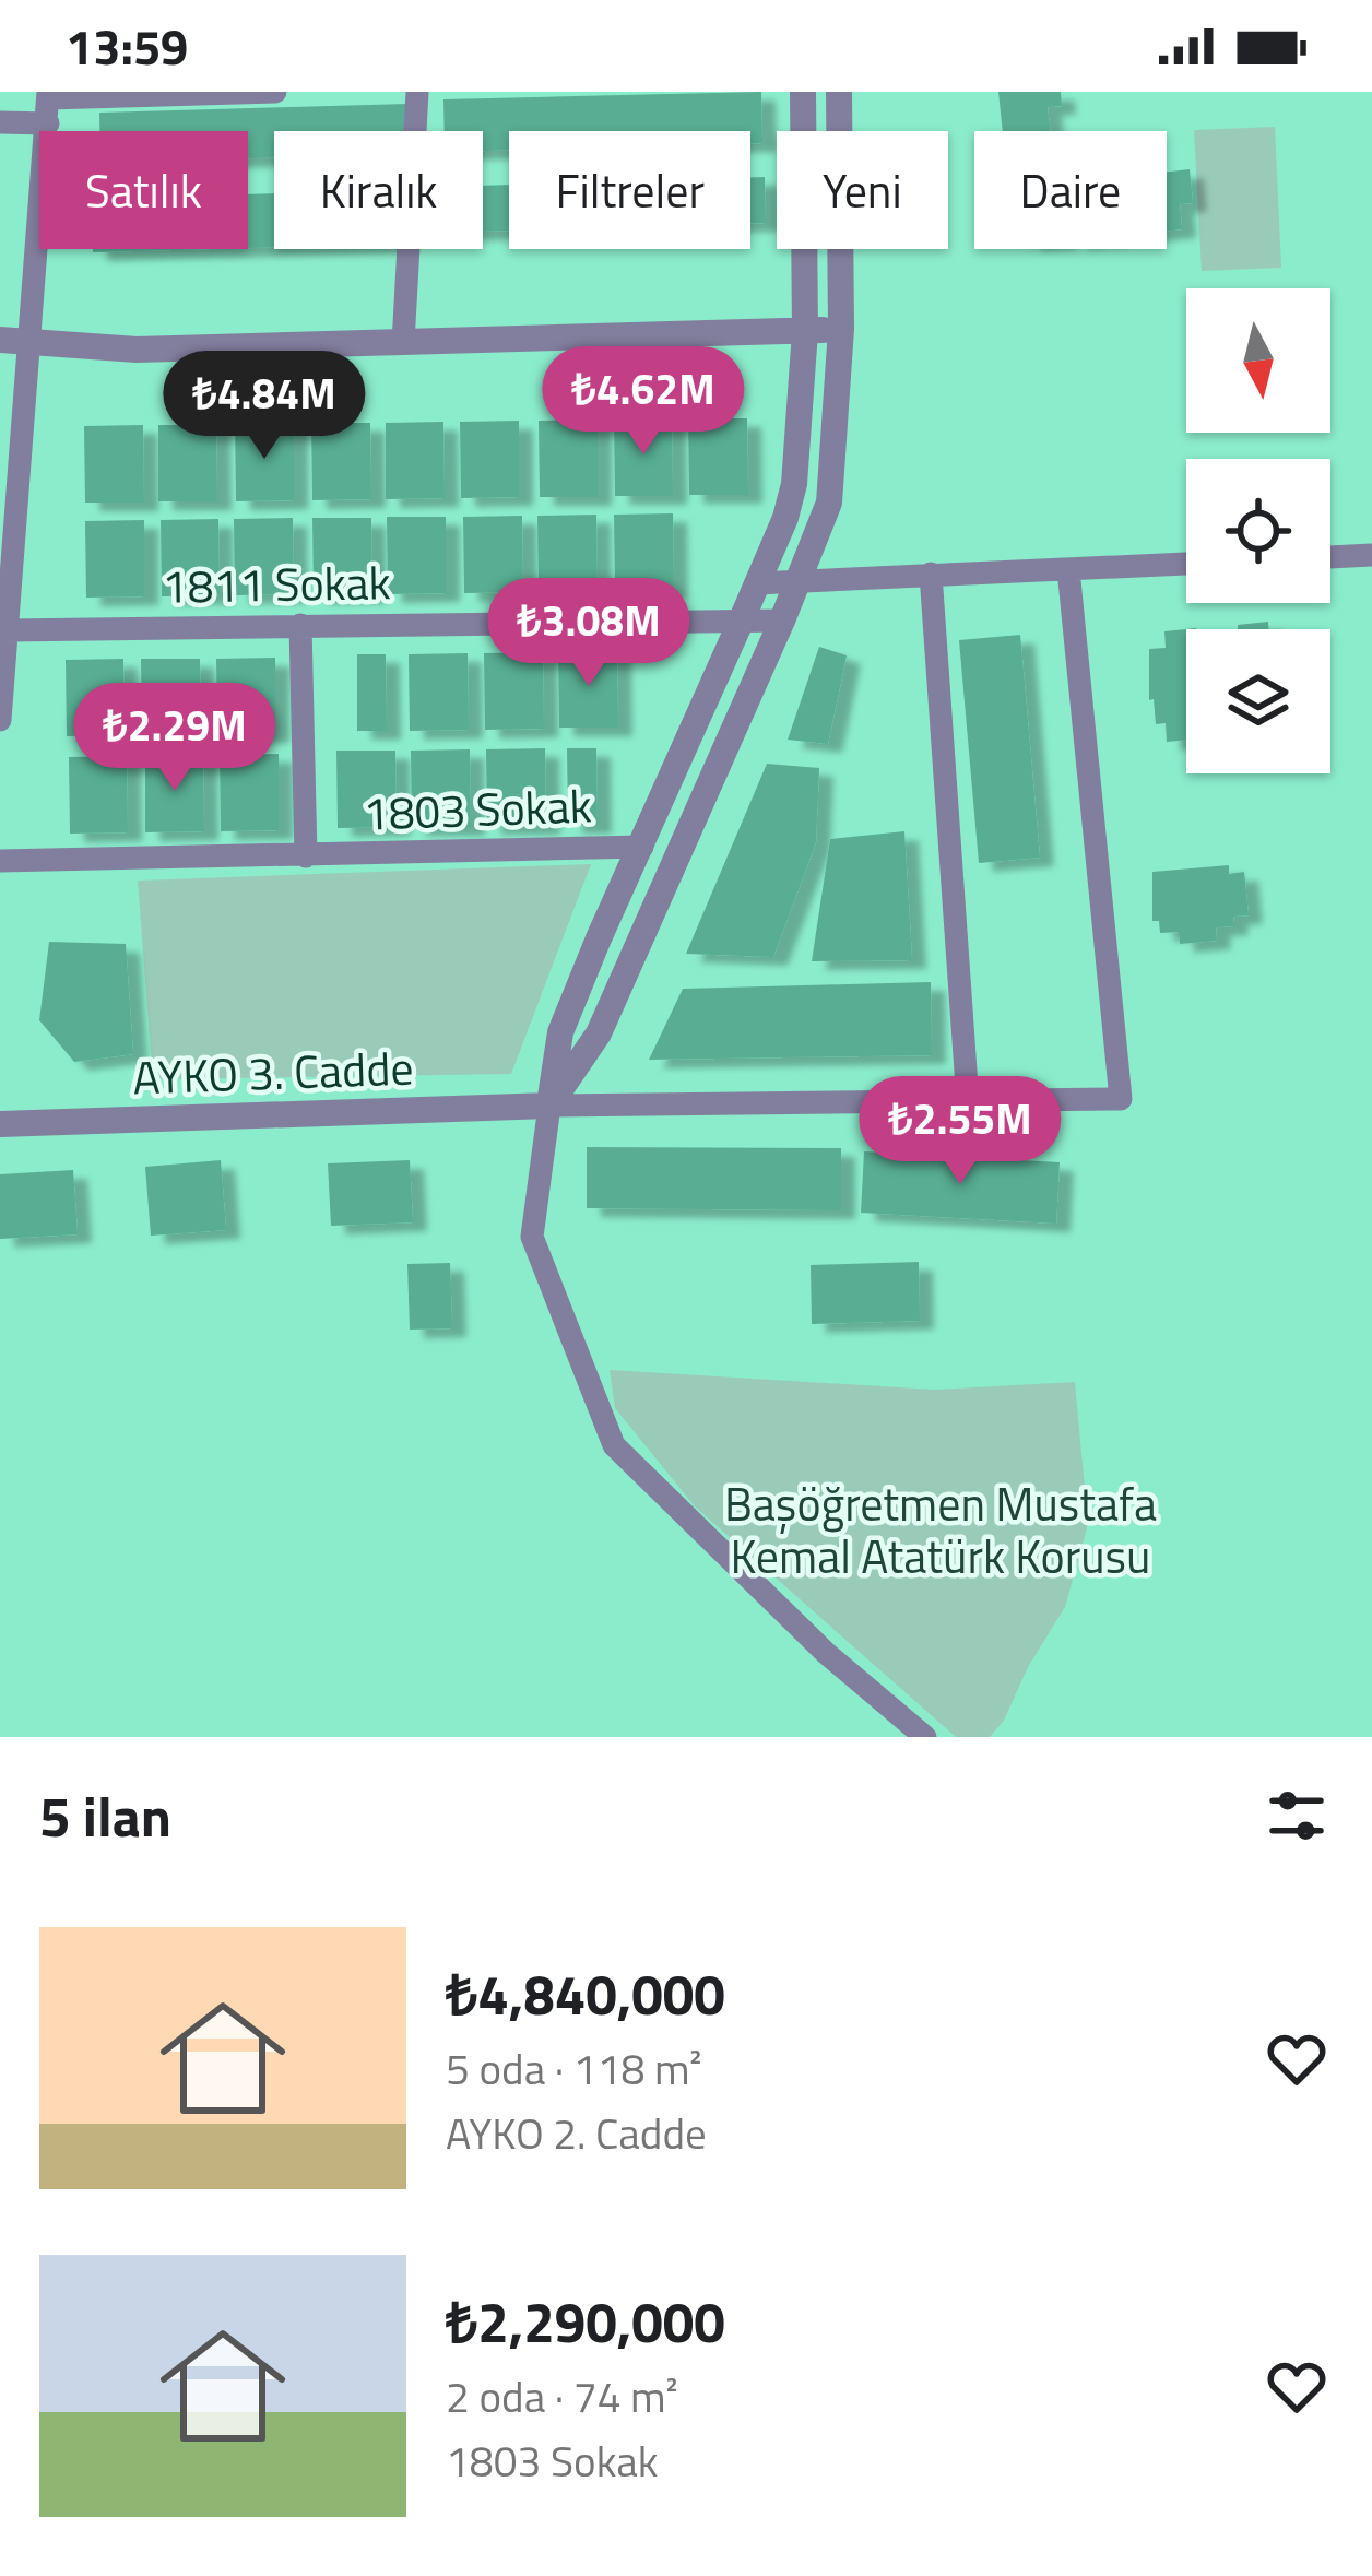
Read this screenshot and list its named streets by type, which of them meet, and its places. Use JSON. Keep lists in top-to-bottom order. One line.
{"streets":{"street":["1811 Sokak","1803 Sokak","AYKO 3. Cadde"]},"parks":["Başöğretmen Mustafa Kemal Atatürk Korusu"],"north":"bottom","page":{"status":"13:59","chip":["Satılık","Kiralık","Filtreler","Yeni","Daire"],"price":["₺4.62M","₺4.84M","₺3.08M","₺2.29M","₺2.55M"],"heading":"5 ilan","list":[{"name":"₺4,840,000","note":"5 oda · 118 m² · AYKO 2. Cadde"},{"name":"₺2,290,000","note":"2 oda · 74 m² · 1803 Sokak"}]}}
